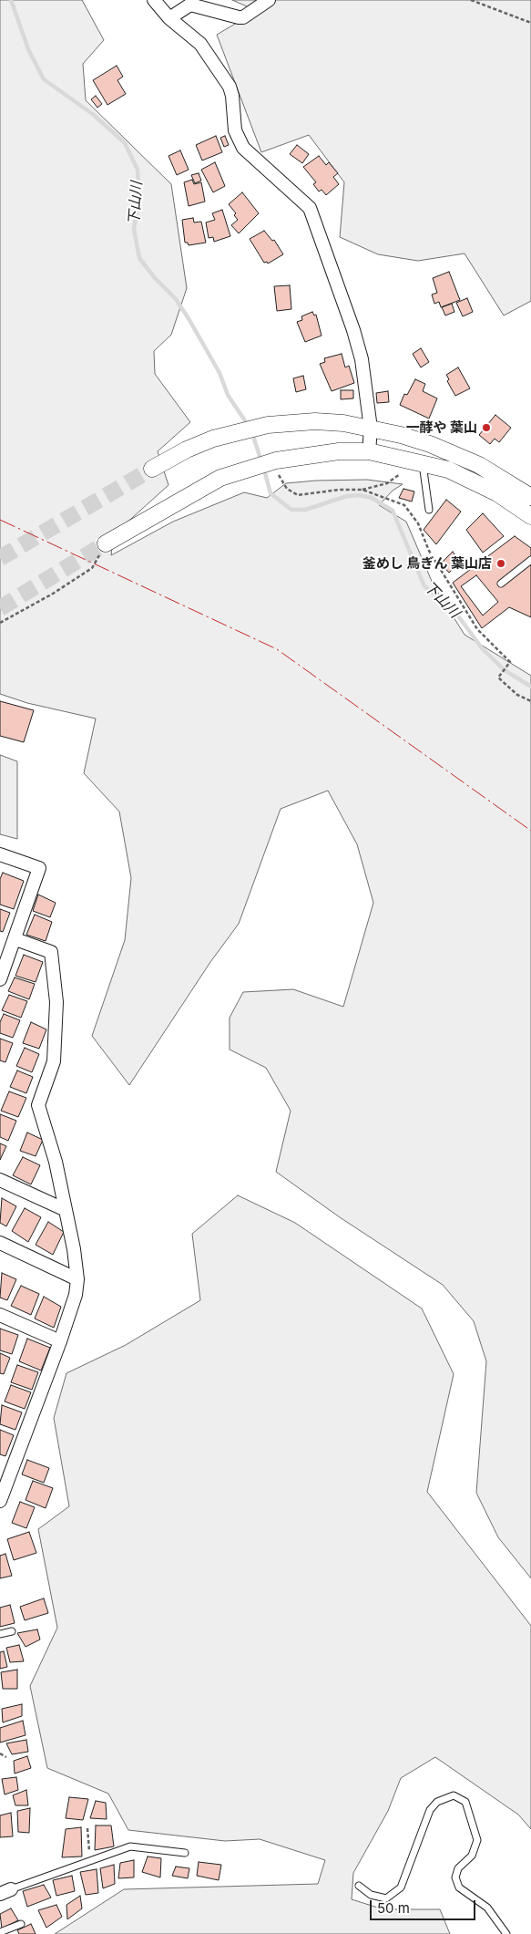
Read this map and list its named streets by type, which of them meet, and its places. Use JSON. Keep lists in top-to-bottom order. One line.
{"water":["下山川"],"places":["一酵や 葉山","釜めし 鳥ぎん 葉山店"],"scale_bar":"50 m"}
